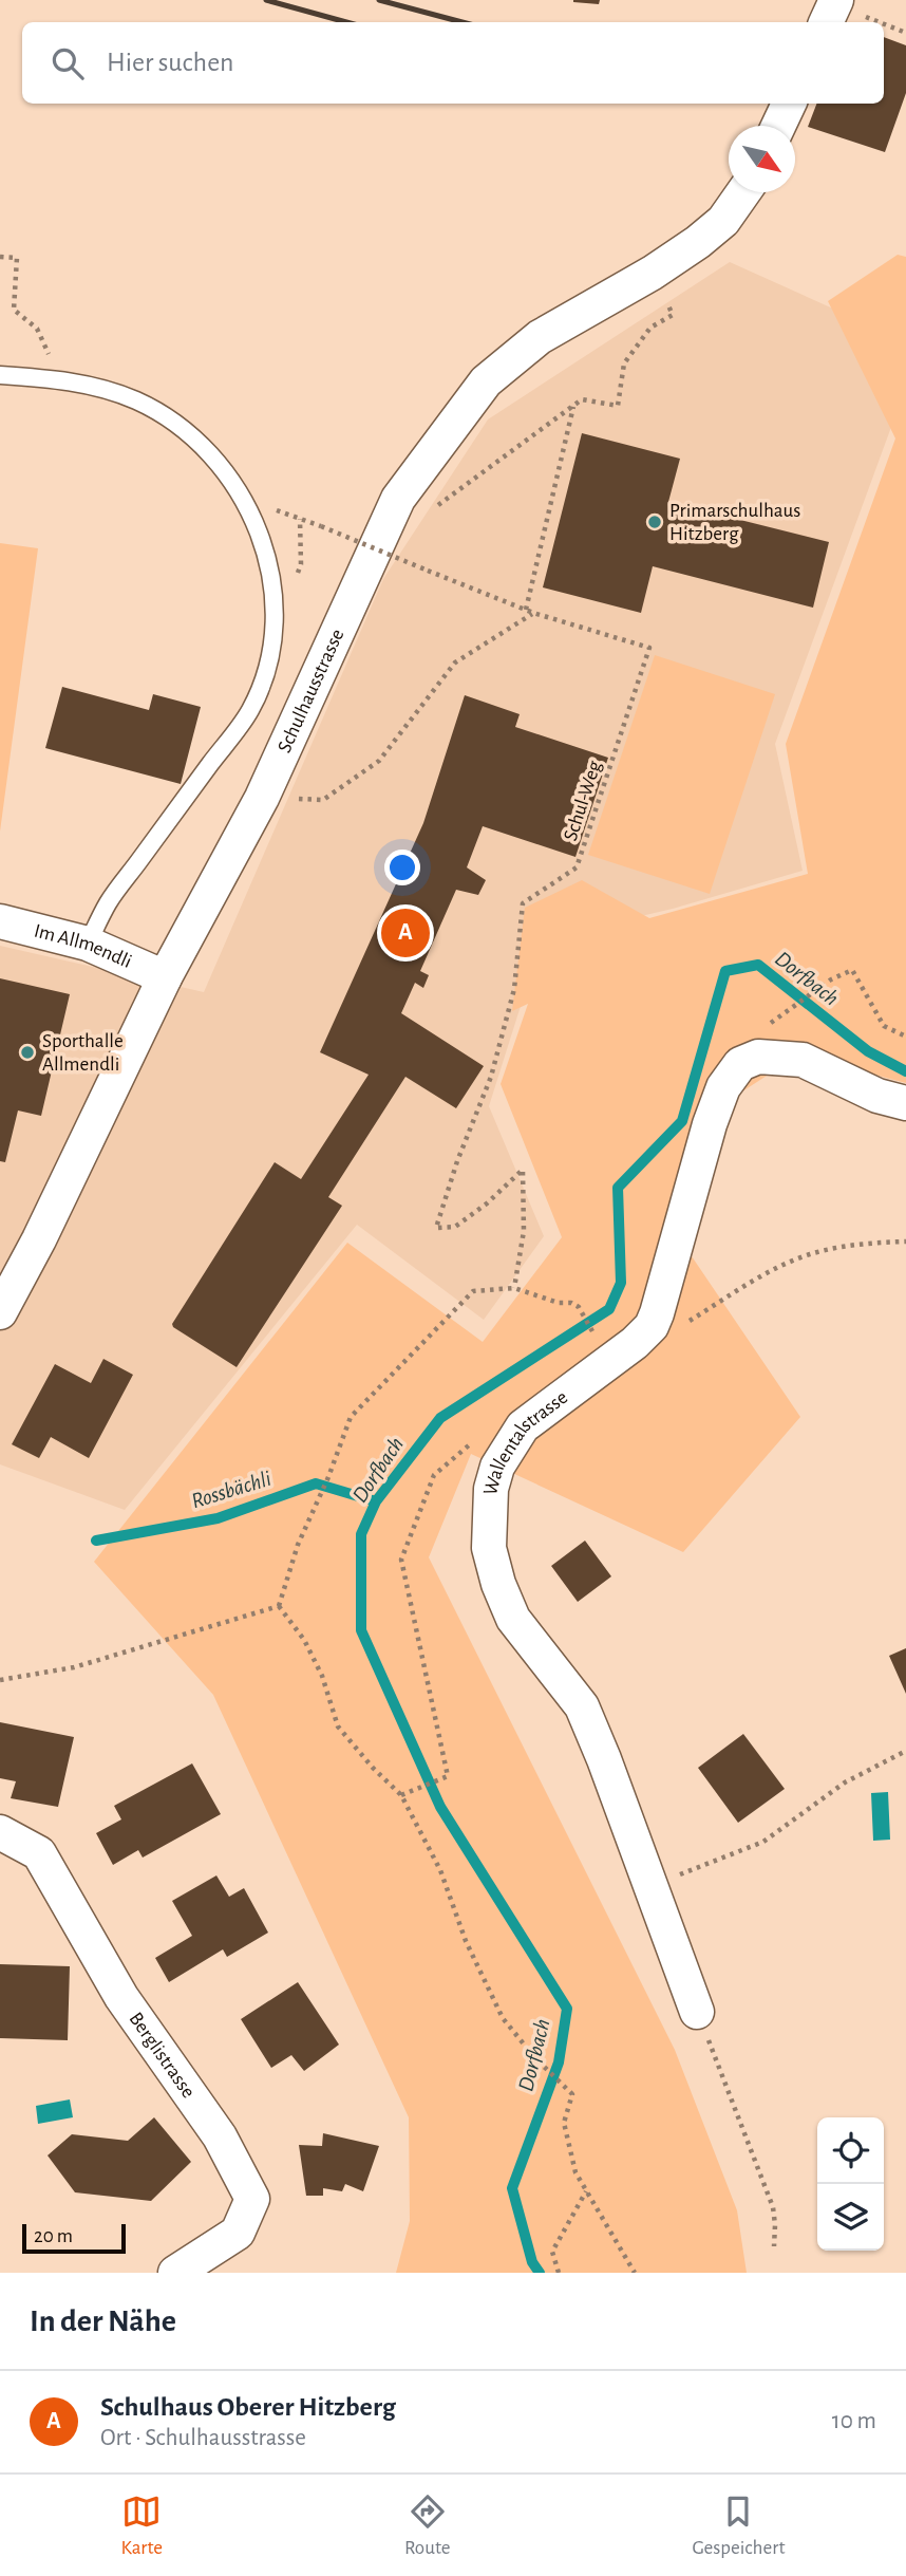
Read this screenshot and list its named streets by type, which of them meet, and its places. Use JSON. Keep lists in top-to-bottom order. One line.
{"streets":{"street":["Schulhausstrasse","Im Allmendli","Wallentalstrasse","Berglistrasse"],"path":["Schul-Weg"]},"crossings":[["Schulhausstrasse","Im Allmendli"]],"water":["Dorfbach","Rossbächli"],"places":["Primarschulhaus Hitzberg","Sporthalle Allmendli"],"scale_bar":"20 m","north":"bottom right","page":{"search":"Hier suchen","pins":"A","scale":"20 m","heading":"In der Nähe","list":[{"mark":"A","name":"Schulhaus Oberer Hitzberg","note":"Ort · Schulhausstrasse","value":"10 m"}],"nav":["Karte","Route","Gespeichert"]}}
